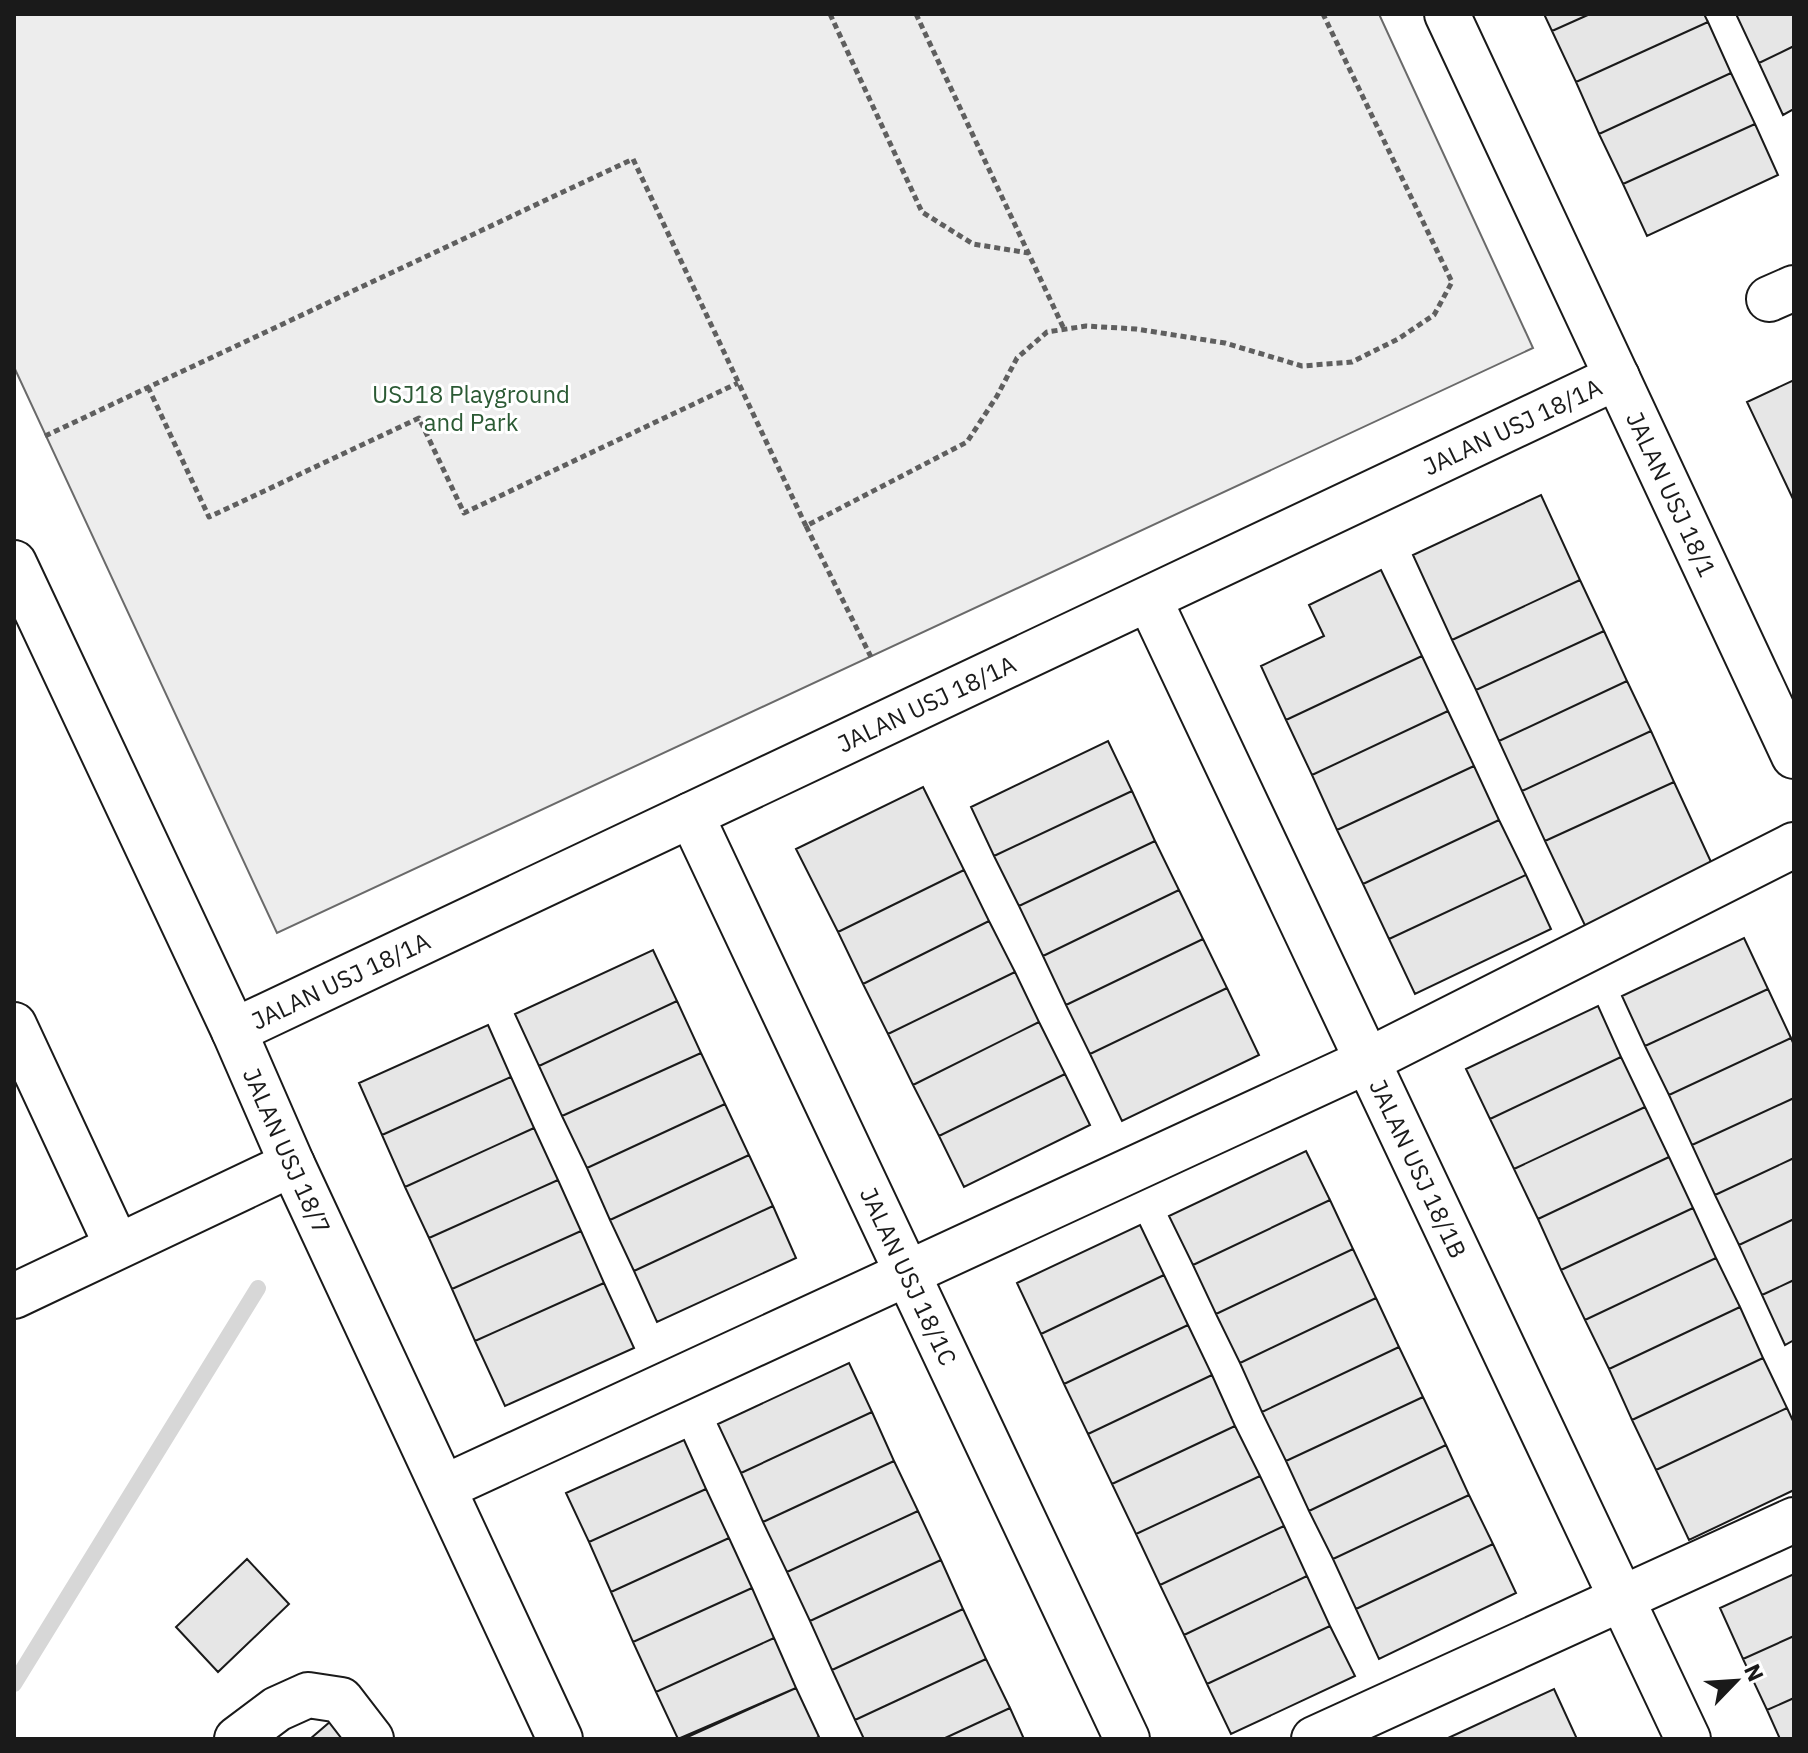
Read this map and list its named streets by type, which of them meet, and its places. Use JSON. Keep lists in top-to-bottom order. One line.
{"streets":{"street":["JALAN USJ 18/1A","JALAN USJ 18/1","JALAN USJ 18/7","JALAN USJ 18/1B","JALAN USJ 18/1C"]},"crossings":[["JALAN USJ 18/1A","JALAN USJ 18/1"],["JALAN USJ 18/1A","JALAN USJ 18/7"],["JALAN USJ 18/1A","JALAN USJ 18/1B"],["JALAN USJ 18/1A","JALAN USJ 18/1C"]],"parks":["USJ18 Playground and Park"],"north":"top right"}
